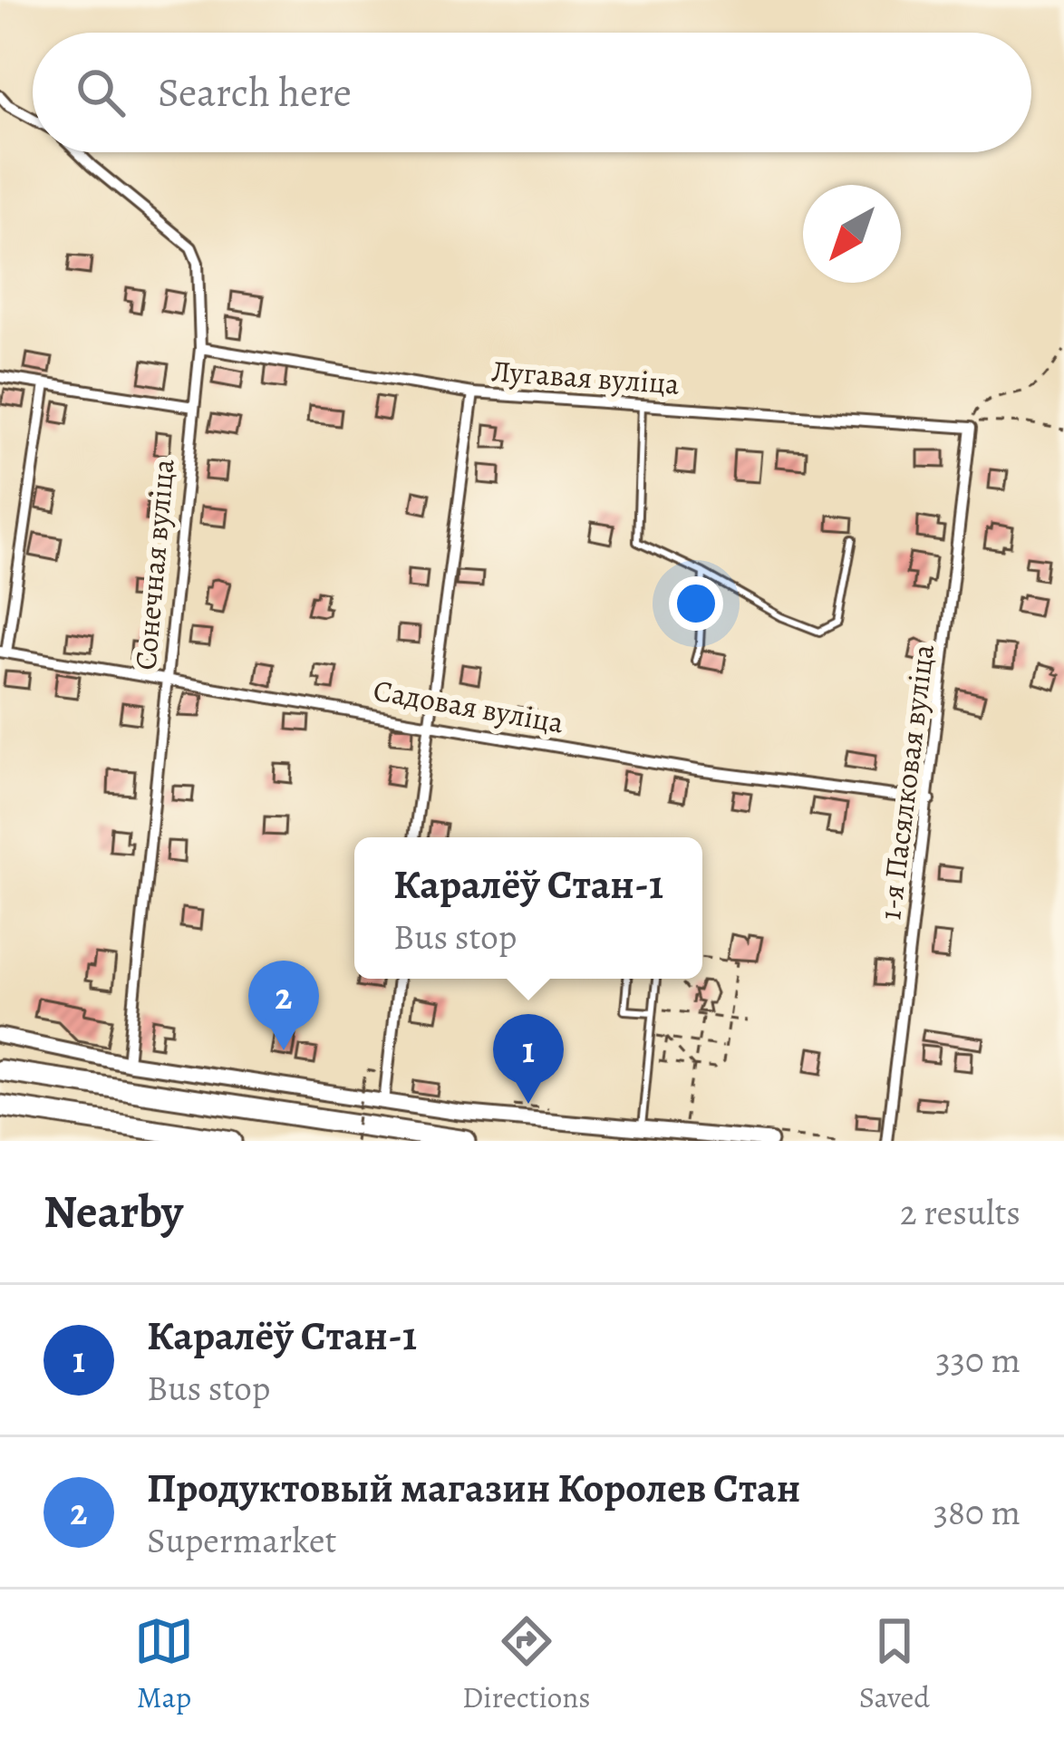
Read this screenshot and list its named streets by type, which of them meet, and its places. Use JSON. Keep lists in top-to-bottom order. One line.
{"streets":{"street":["Лугавая вуліца","Сонечная вуліца","Садовая вуліца","1-я Пасялковая вуліца"]},"crossings":[["Лугавая вуліца","Сонечная вуліца"],["Лугавая вуліца","1-я Пасялковая вуліца"],["Сонечная вуліца","Садовая вуліца"],["Садовая вуліца","1-я Пасялковая вуліца"]],"north":"bottom left","page":{"search":"Search here","popup":["Каралёў Стан-1","Bus stop"],"pins":["2","1"],"heading":["Nearby","2 results"],"list":[{"mark":"1","name":"Каралёў Стан-1","note":"Bus stop","value":"330 m"},{"mark":"2","name":"Продуктовый магазин Королев Стан","note":"Supermarket","value":"380 m"}],"nav":["Map","Directions","Saved"]}}
